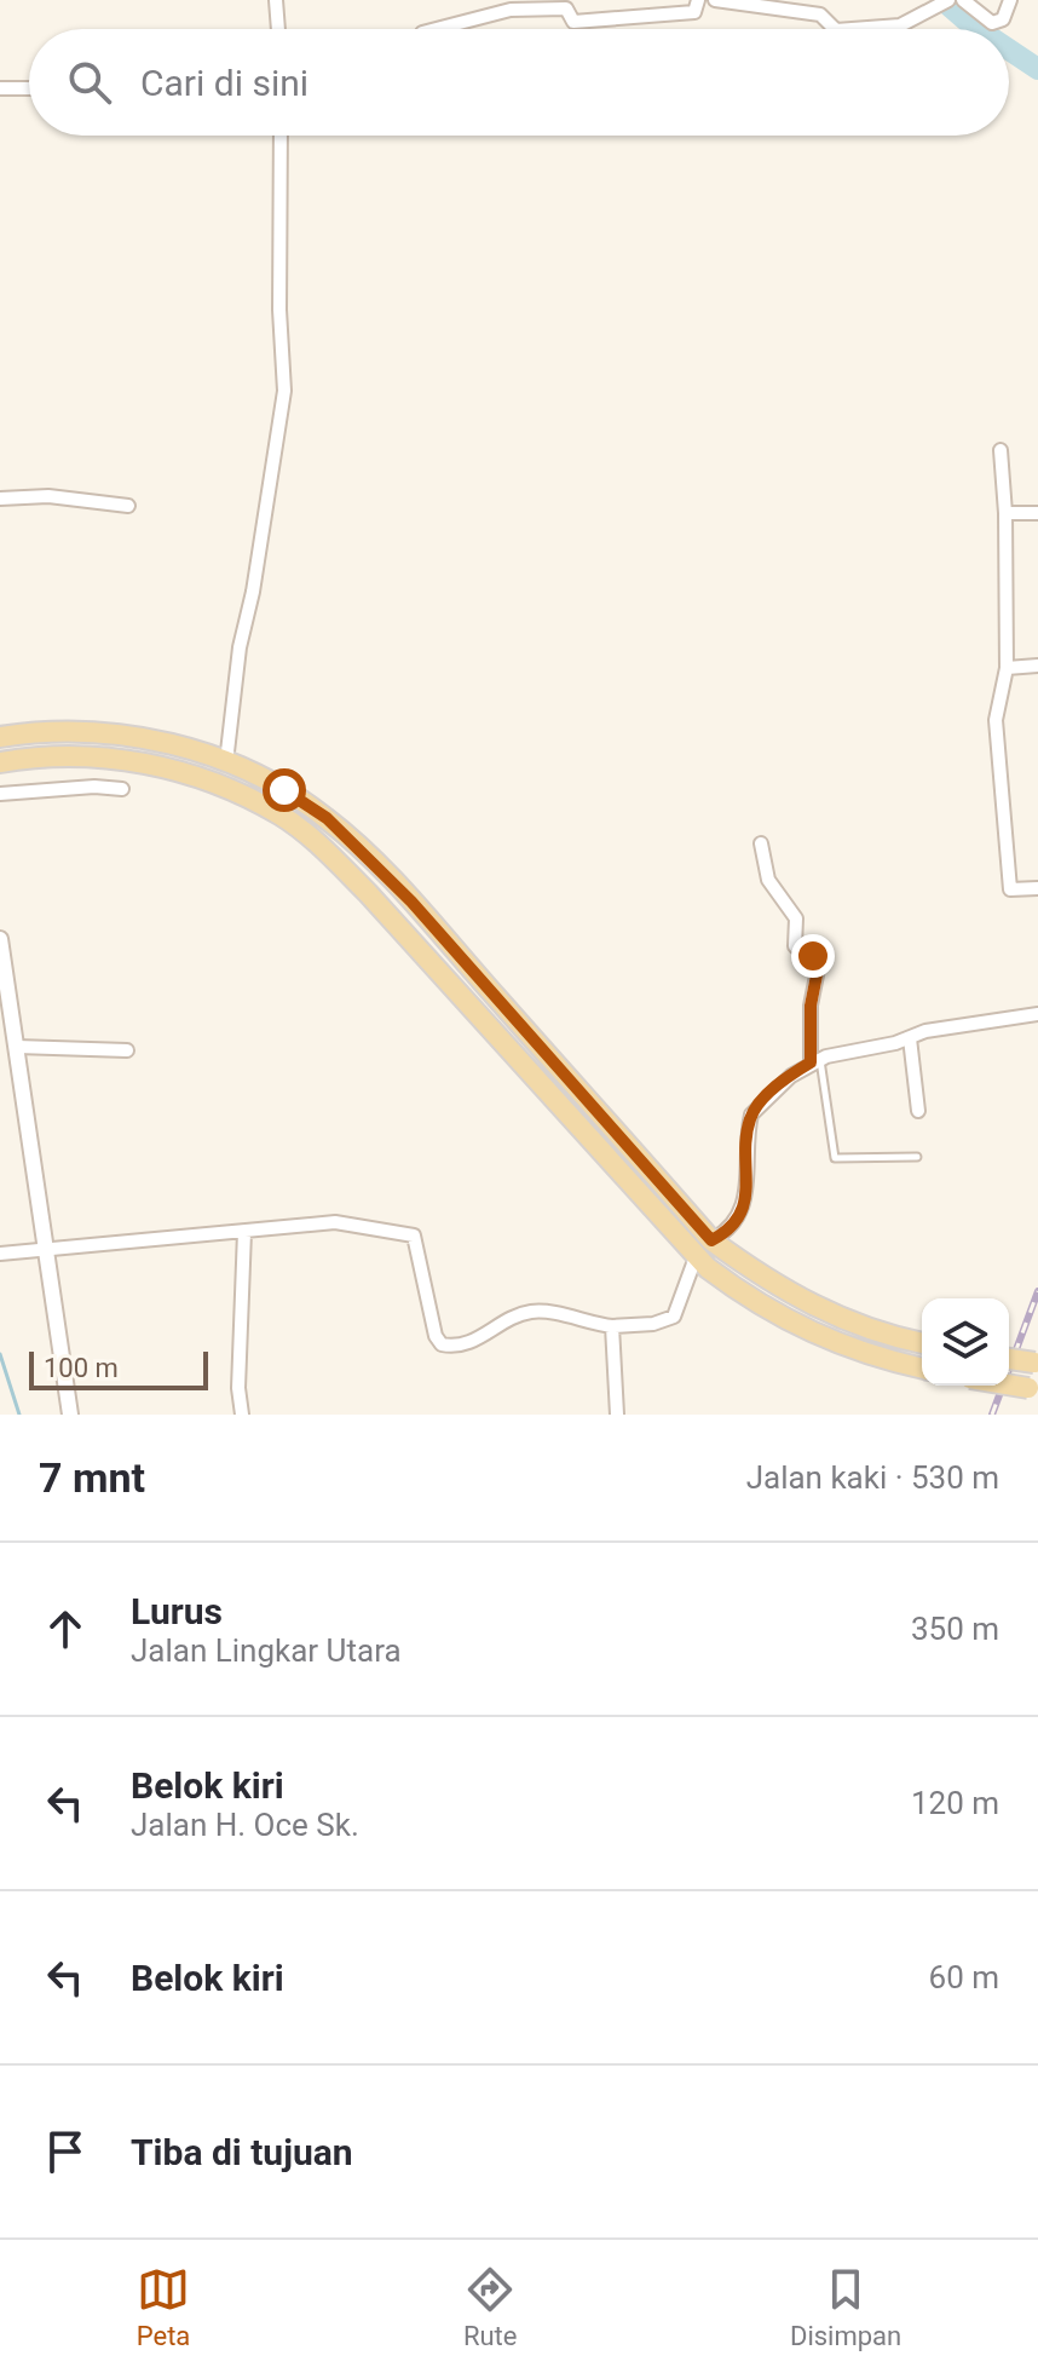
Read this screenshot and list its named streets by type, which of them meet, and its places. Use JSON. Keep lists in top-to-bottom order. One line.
{"scale_bar":"100 m","page":{"search":"Cari di sini","scale":"100 m","heading":["7 mnt","Jalan kaki · 530 m"],"list":[["Lurus","Jalan Lingkar Utara","350 m"],["Belok kiri","Jalan H. Oce Sk.","120 m"],["Belok kiri","60 m"],"Tiba di tujuan"],"nav":["Peta","Rute","Disimpan"]}}
